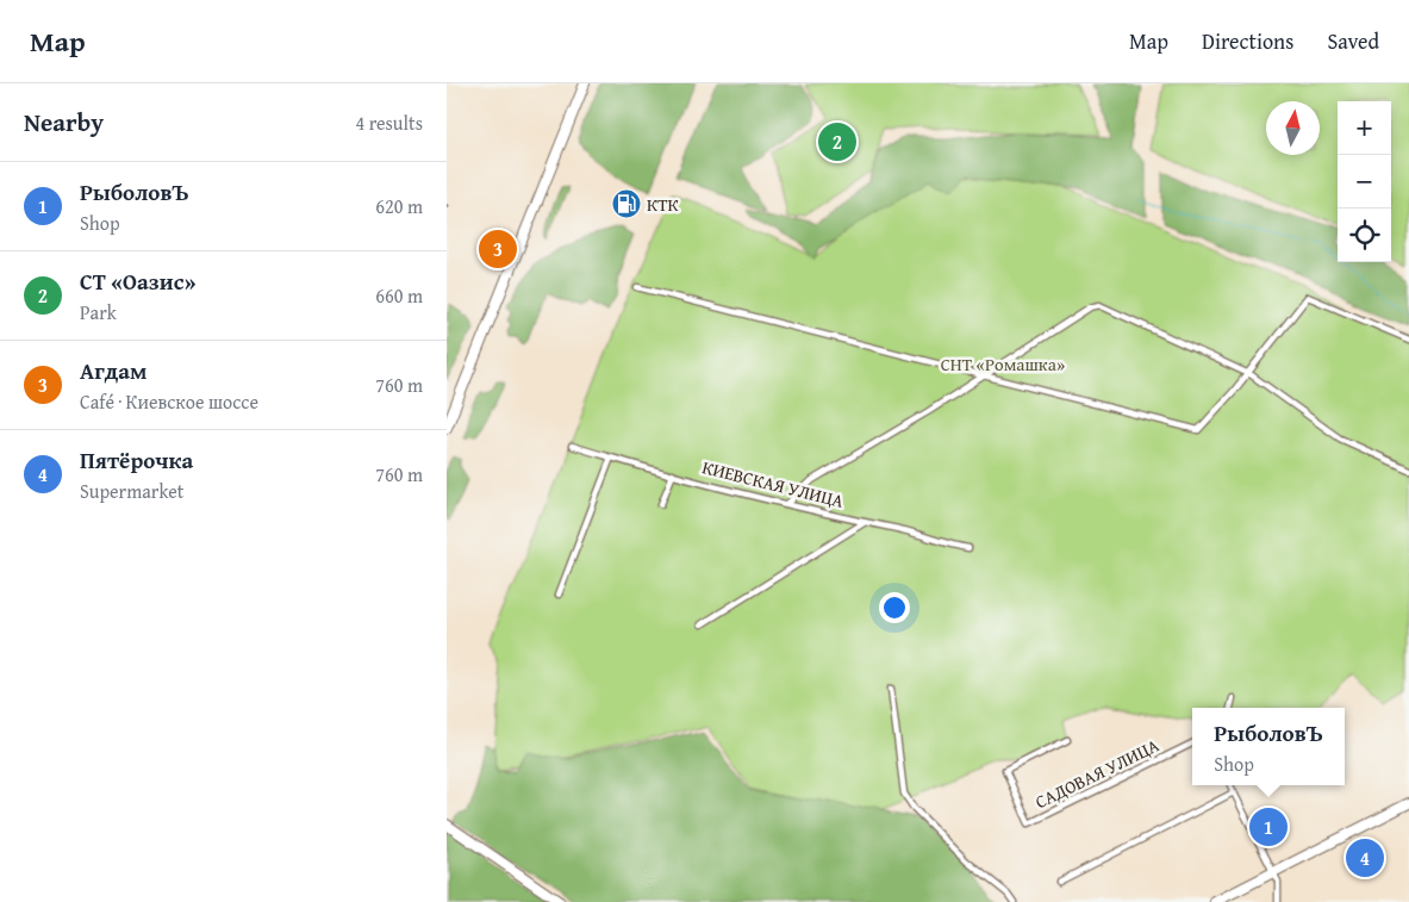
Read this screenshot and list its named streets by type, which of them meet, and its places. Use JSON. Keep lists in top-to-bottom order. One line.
{"streets":{"street":["КИЕВСКАЯ УЛИЦА","САДОВАЯ УЛИЦА"]},"parks":["СНТ «Ромашка»"],"places":{"fuel station":["КТК"]},"north":"top","page":{"header":"Map","nav":["Map","Directions","Saved"],"heading":["Nearby","4 results"],"map_buttons":["+","−"],"pins":["2","3","1","4"],"list":[{"mark":"1","name":"РыболовЪ","note":"Shop","value":"620 m"},{"mark":"2","name":"СТ «Оазис»","note":"Park","value":"660 m"},{"mark":"3","name":"Агдам","note":"Café · Киевское шоссе","value":"760 m"},{"mark":"4","name":"Пятёрочка","note":"Supermarket","value":"760 m"}],"popup":["РыболовЪ","Shop"]}}
